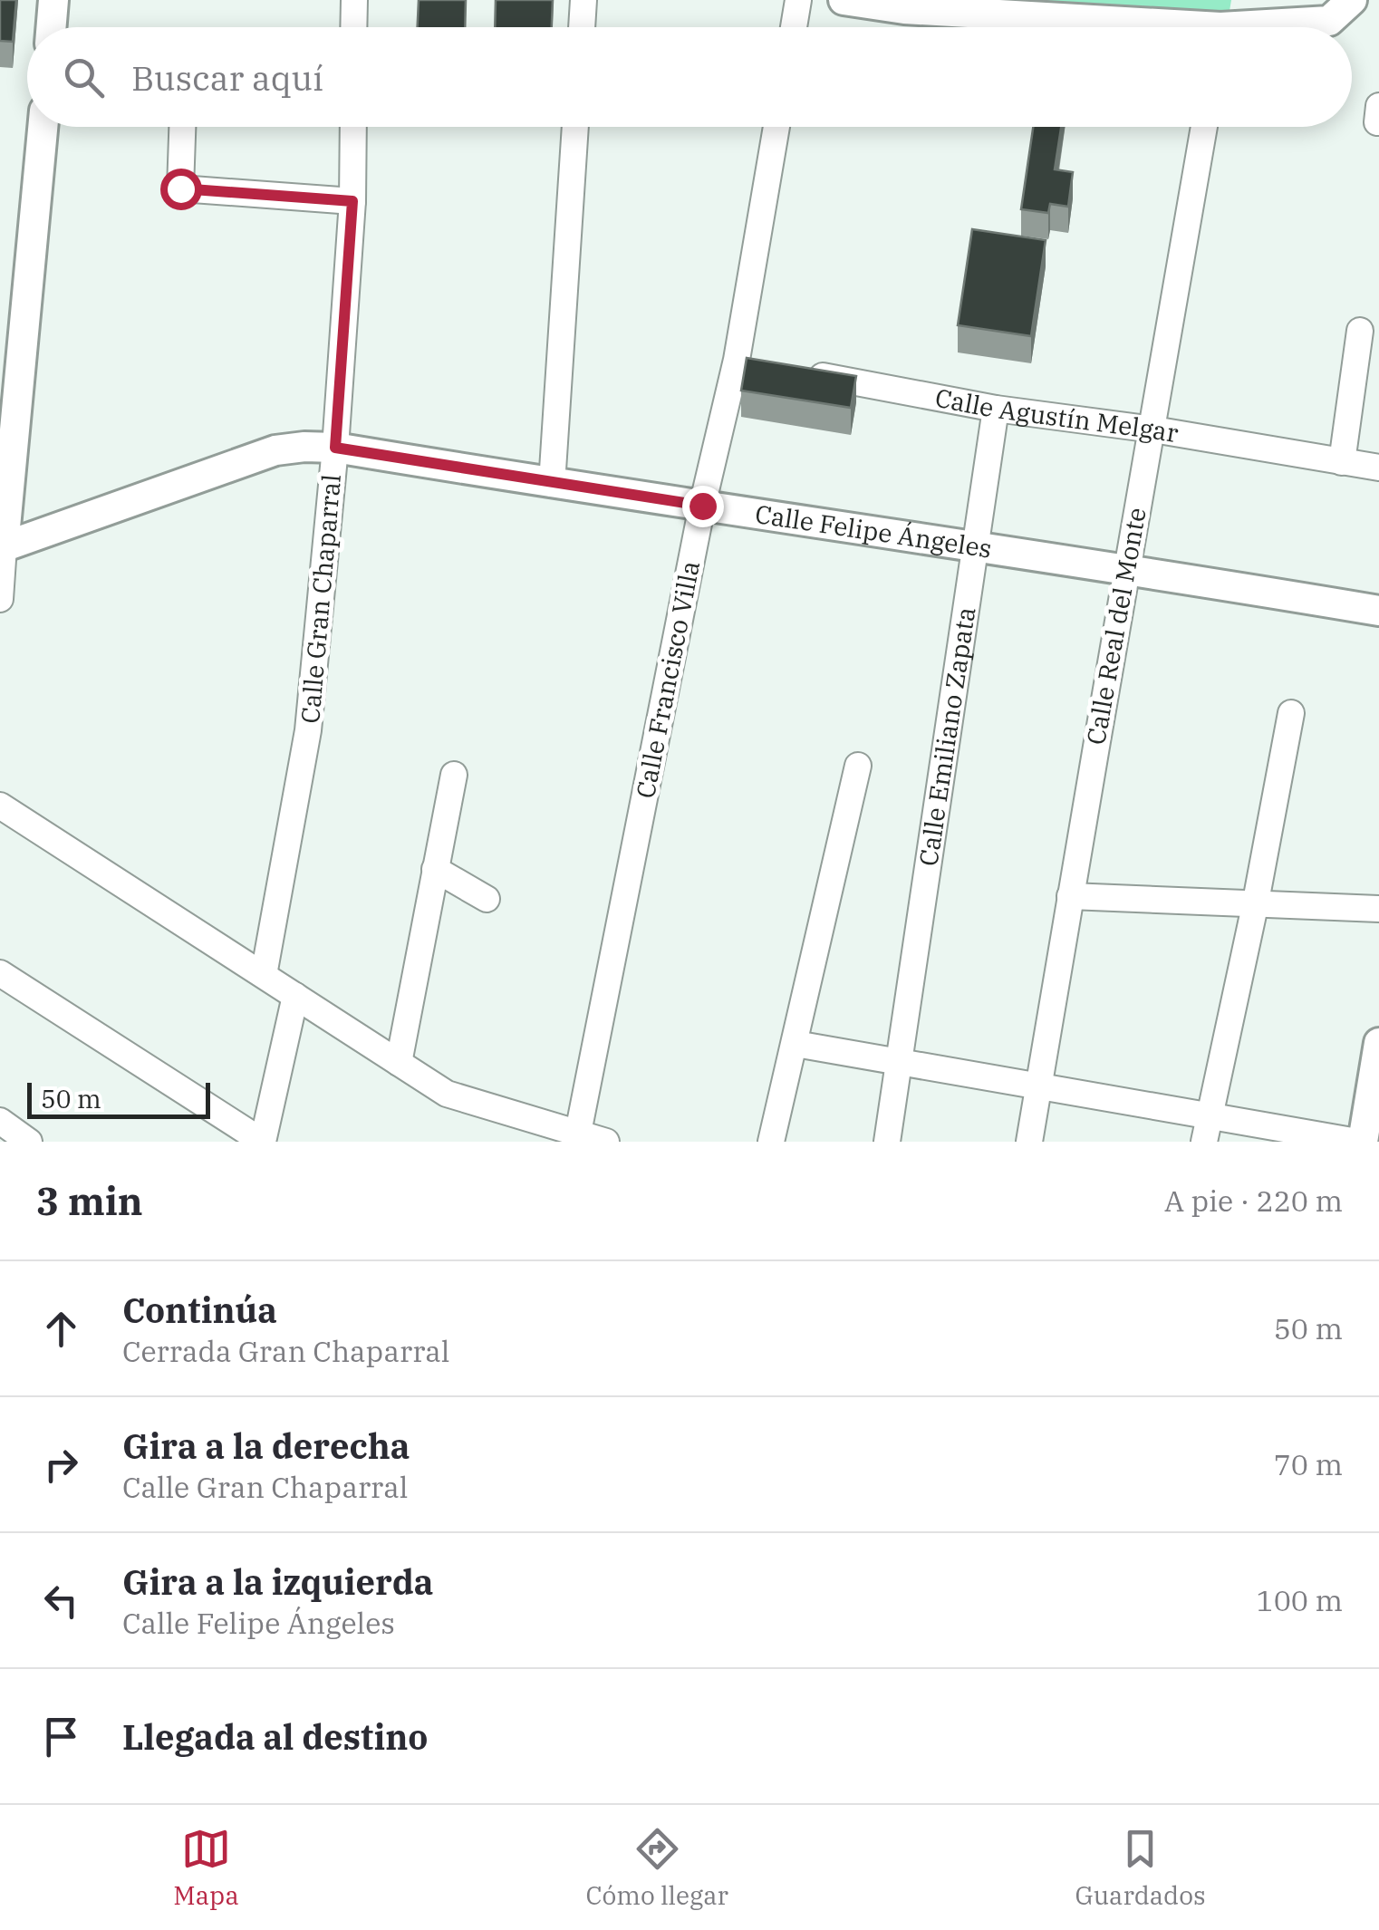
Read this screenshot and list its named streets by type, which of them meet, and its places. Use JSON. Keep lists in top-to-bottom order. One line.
{"streets":{"street":["Calle Agustín Melgar","Calle Felipe Ángeles","Calle Gran Chaparral","Calle Real del Monte","Calle Francisco Villa","Calle Emiliano Zapata"]},"crossings":[["Calle Agustín Melgar","Calle Real del Monte"],["Calle Agustín Melgar","Calle Emiliano Zapata"],["Calle Felipe Ángeles","Calle Gran Chaparral"],["Calle Felipe Ángeles","Calle Real del Monte"],["Calle Felipe Ángeles","Calle Francisco Villa"],["Calle Felipe Ángeles","Calle Emiliano Zapata"]],"scale_bar":"50 m","page":{"search":"Buscar aquí","scale":"50 m","heading":["3 min","A pie · 220 m"],"list":[["Continúa","Cerrada Gran Chaparral","50 m"],["Gira a la derecha","Calle Gran Chaparral","70 m"],["Gira a la izquierda","Calle Felipe Ángeles","100 m"],"Llegada al destino"],"nav":["Mapa","Cómo llegar","Guardados"]}}
